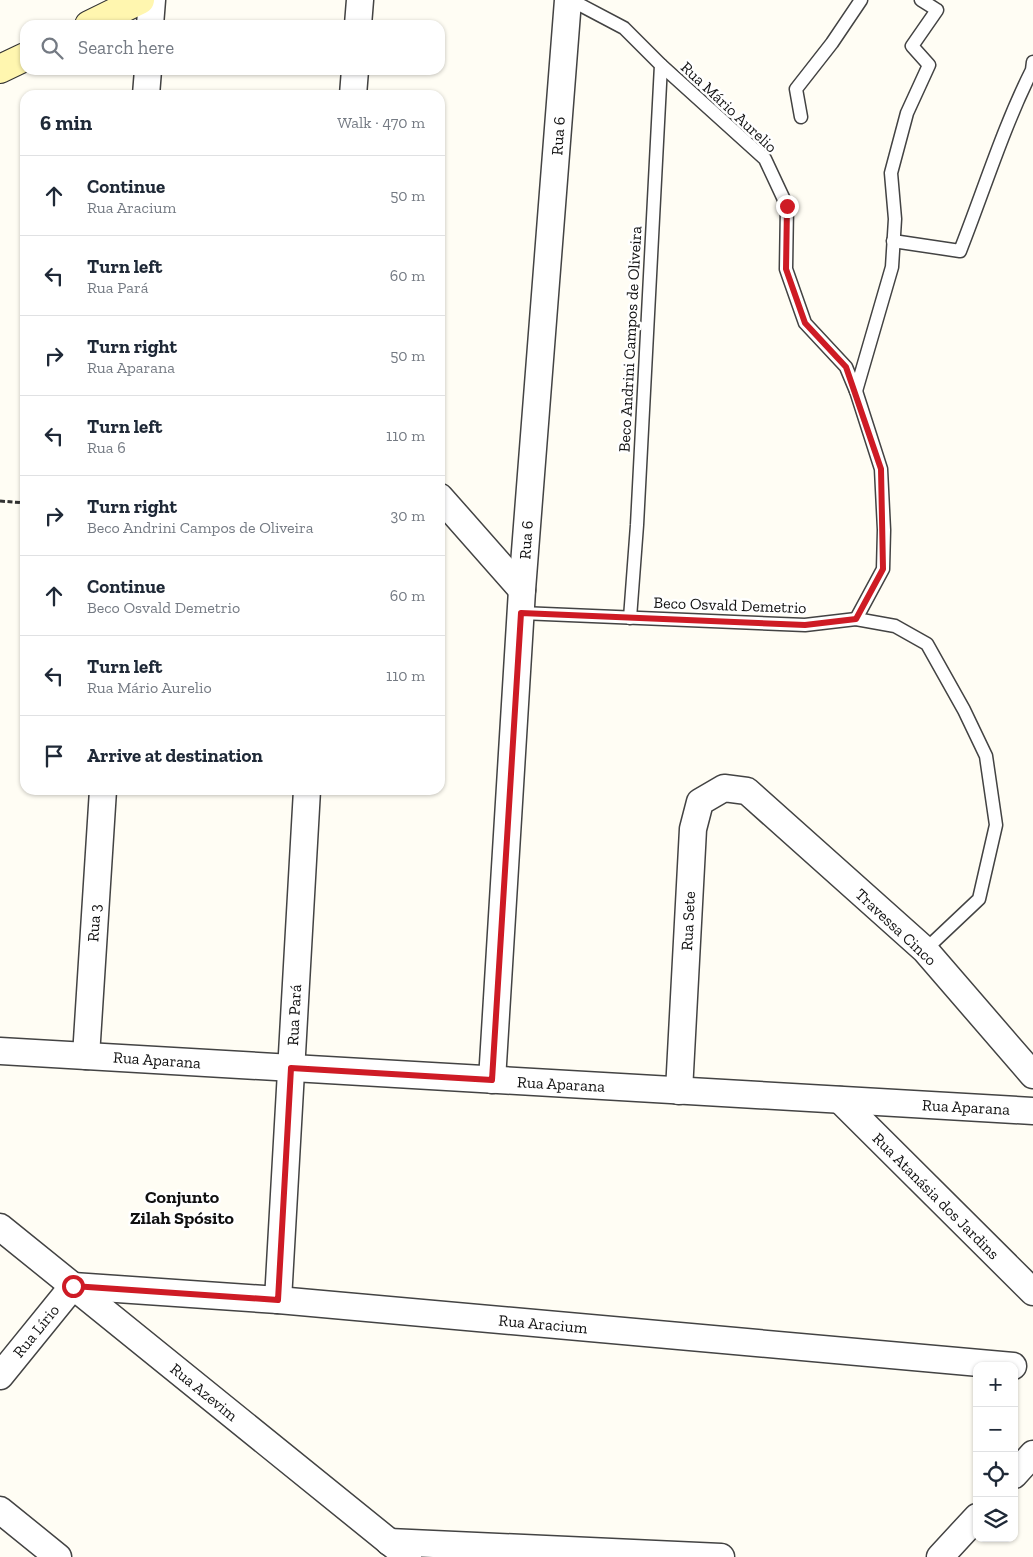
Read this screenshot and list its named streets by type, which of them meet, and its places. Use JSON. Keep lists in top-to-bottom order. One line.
{"streets":{"street":["Rua 6","Rua Sete","Rua 3","Travessa Cinco","Rua Pará","Rua Aparana","Rua Atanásia dos Jardins","Rua Aracium","Rua Lírio","Rua Azevim"],"lane":["Rua Mário Aurelio","Beco Andrini Campos de Oliveira","Beco Osvald Demetrio"]},"crossings":[["Rua Mário Aurelio","Beco Andrini Campos de Oliveira"],["Rua Mário Aurelio","Beco Osvald Demetrio"],["Rua 6","Rua Aparana"],["Beco Andrini Campos de Oliveira","Beco Osvald Demetrio"],["Beco Osvald Demetrio","Travessa Cinco"],["Rua Sete","Travessa Cinco"],["Rua Sete","Rua Aparana"],["Rua 3","Rua Aparana"],["Rua Pará","Rua Aparana"],["Rua Pará","Rua Aracium"],["Rua Aparana","Rua Atanásia dos Jardins"],["Rua Aracium","Rua Lírio"],["Rua Aracium","Rua Azevim"],["Rua Lírio","Rua Azevim"]],"districts":["Conjunto Zilah Spósito"],"page":{"search":"Search here","heading":["6 min","Walk · 470 m"],"list":[["Continue","Rua Aracium","50 m"],["Turn left","Rua Pará","60 m"],["Turn right","Rua Aparana","50 m"],["Turn left","Rua 6","110 m"],["Turn right","Beco Andrini Campos de Oliveira","30 m"],["Continue","Beco Osvald Demetrio","60 m"],["Turn left","Rua Mário Aurelio","110 m"],"Arrive at destination"],"map_buttons":["+","−"]}}
